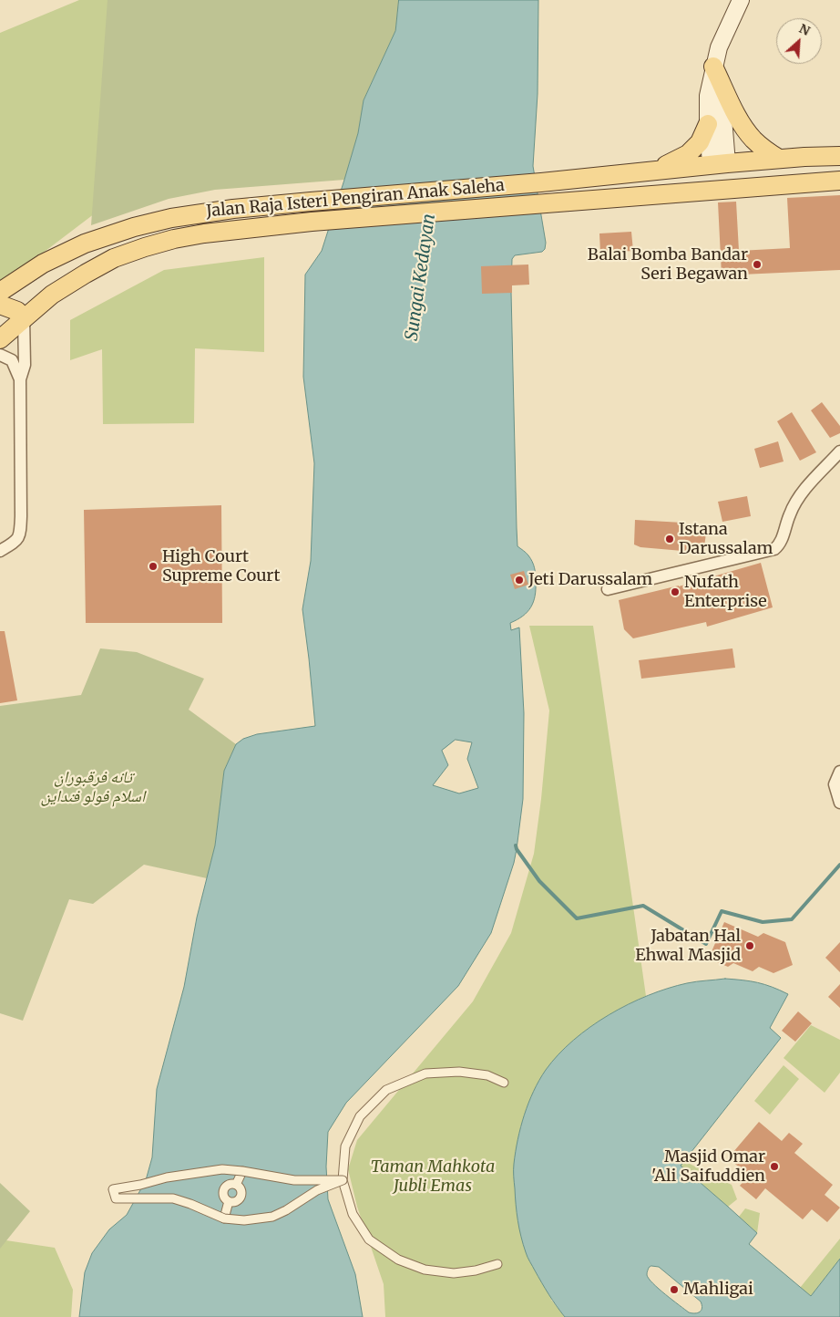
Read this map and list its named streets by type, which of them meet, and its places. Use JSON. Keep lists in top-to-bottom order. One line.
{"streets":{"main road":["Jalan Raja Isteri Pengiran Anak Saleha"]},"water":["Sungai Kedayan"],"parks":["تانه فرقبوران اسلام فولو فنداين","Taman Mahkota Jubli Emas"],"places":["Balai Bomba Bandar Seri Begawan","Istana Darussalam","High Court Supreme Court","Jeti Darussalam","Nufath Enterprise","Jabatan Hal Ehwal Masjid","Masjid Omar 'Ali Saifuddien","Mahligai"],"north":"top right"}
